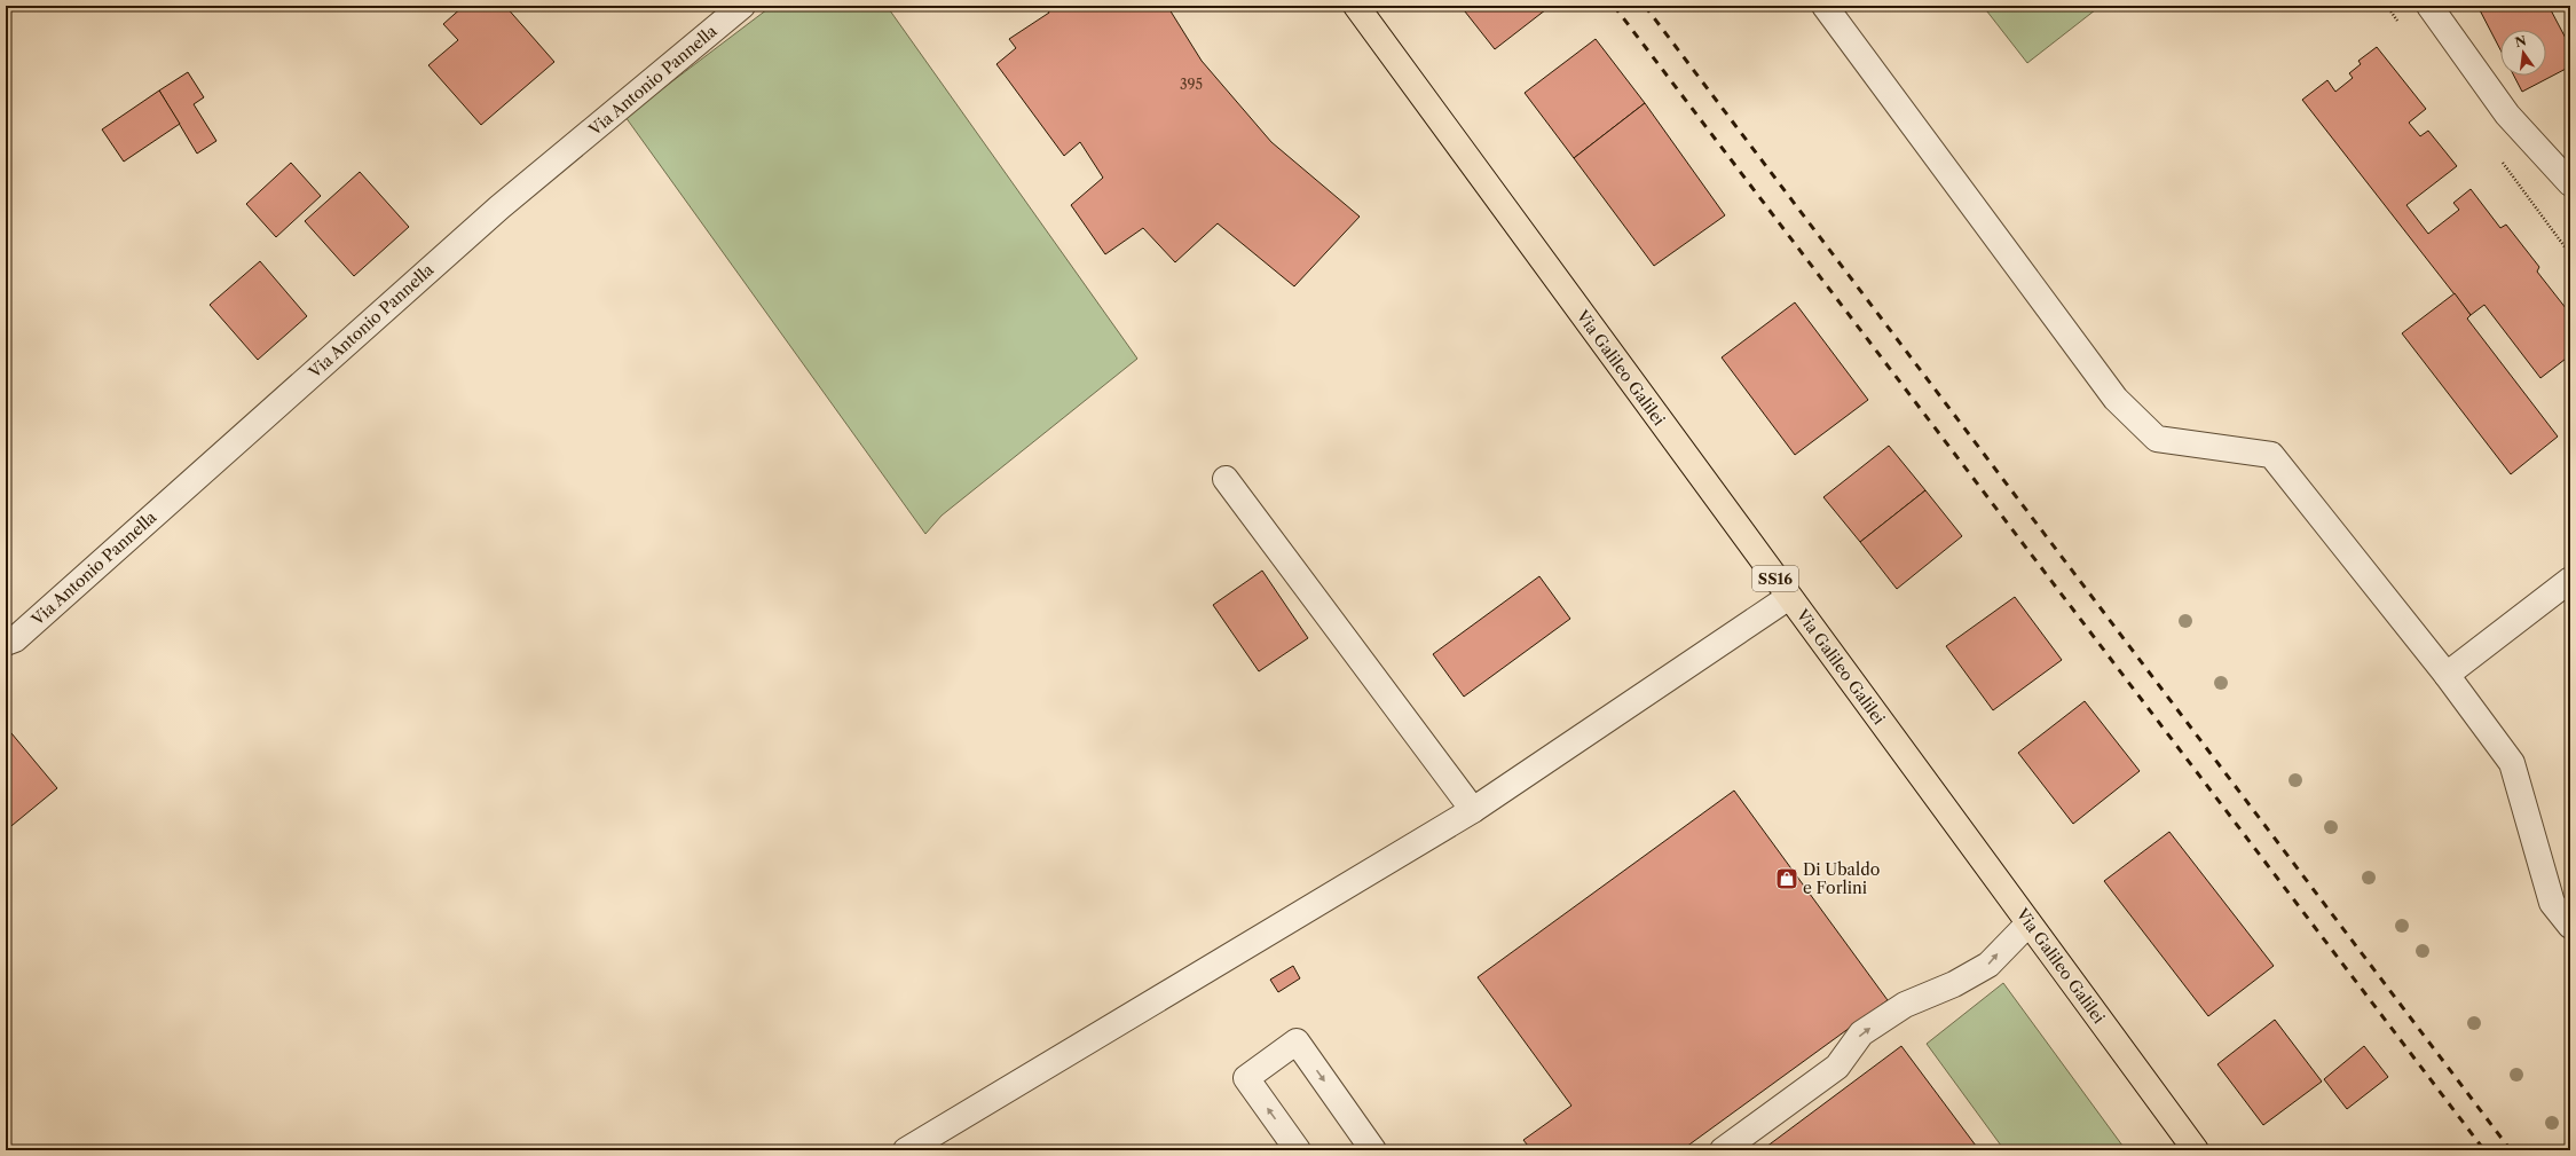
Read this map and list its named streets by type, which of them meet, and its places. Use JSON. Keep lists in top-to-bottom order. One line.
{"streets":{"main road":["Via Galileo Galilei","SS16"],"street":["Via Antonio Pannella"]},"places":{"shop":["Di Ubaldo e Forlini"]},"house_numbers":["395"],"north":"top"}
